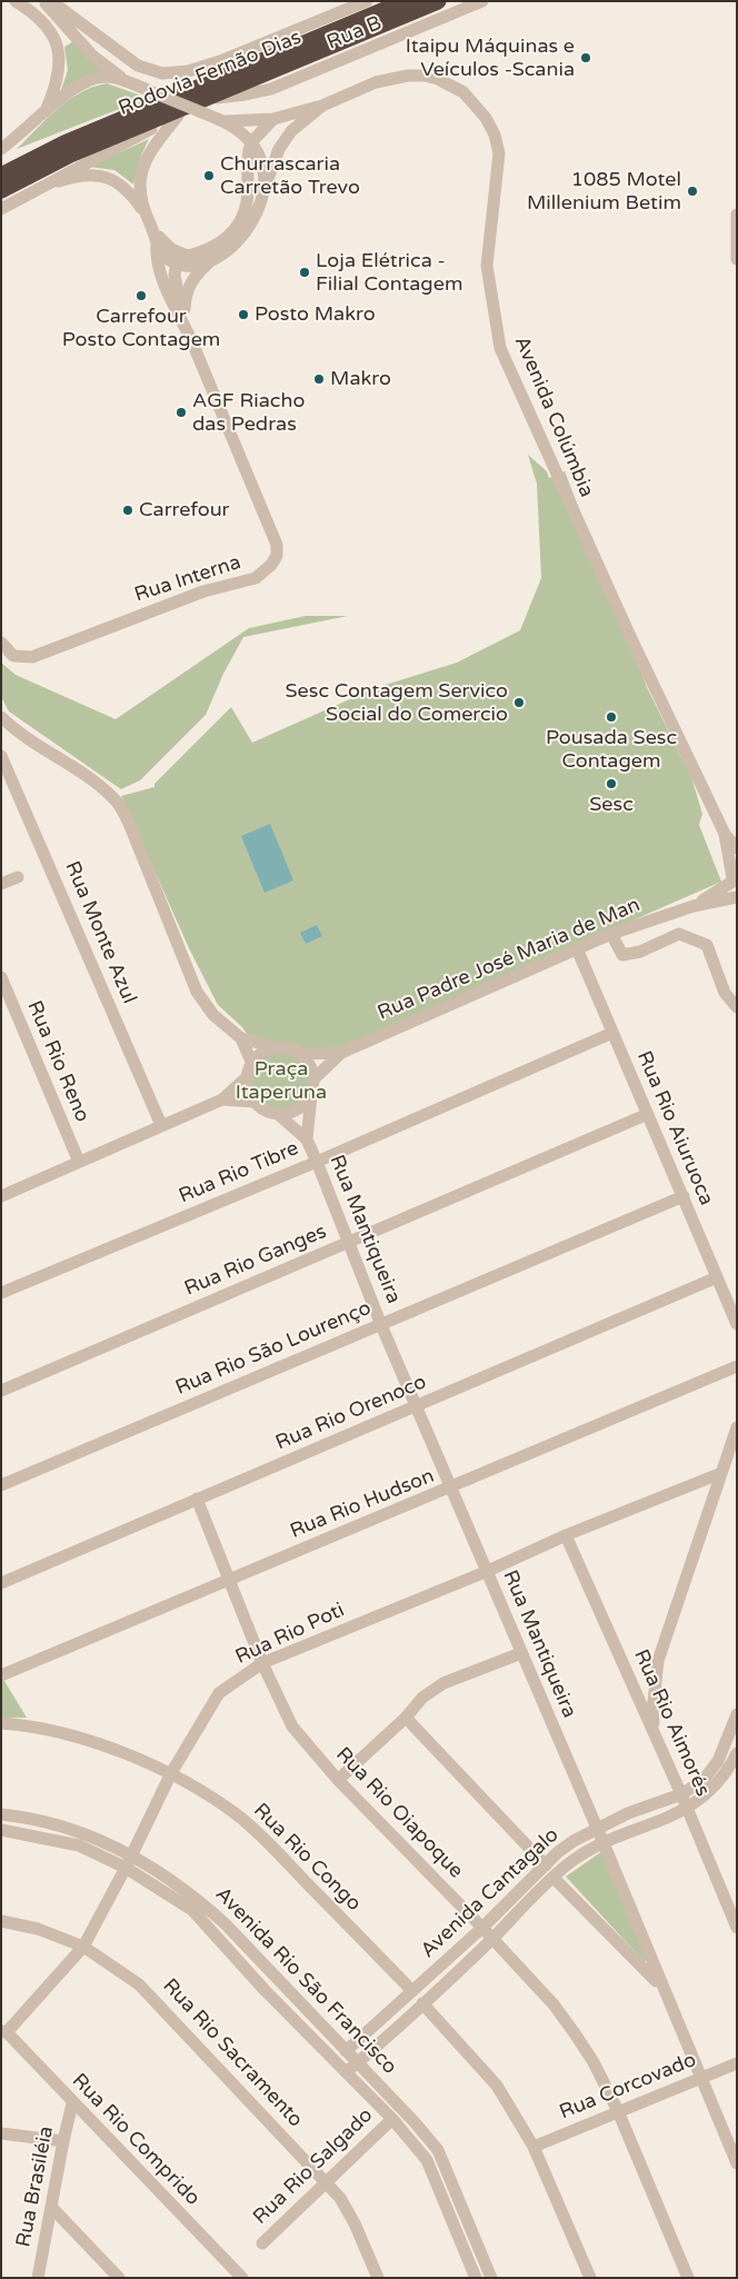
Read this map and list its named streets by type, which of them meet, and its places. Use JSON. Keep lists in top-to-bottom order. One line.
{"streets":{"highway":["Rodovia Fernão Dias"],"street":["Rua B","Avenida Colúmbia","Rua Interna","Rua Monte Azul","Rua Padre José Maria de Man","Rua Rio Reno","Rua Rio Aiuruoca","Rua Rio Tibre","Rua Mantiqueira","Rua Rio Ganges","Rua Rio São Lourenço","Rua Rio Orenoco","Rua Rio Hudson","Rua Rio Poti","Rua Rio Aimorés","Rua Rio Oiapoque","Rua Rio Congo","Avenida Cantagalo","Avenida Rio São Francisco","Rua Rio Sacramento","Rua Corcovado","Rua Rio Comprido","Rua Rio Salgado","Rua Brasiléia"]},"crossings":[["Rua B","Rodovia Fernão Dias"],["Avenida Colúmbia","Rua Interna"],["Avenida Colúmbia","Rua Padre José Maria de Man"],["Rua Padre José Maria de Man","Rua Rio Aiuruoca"],["Rua Padre José Maria de Man","Rua Mantiqueira"],["Rua Rio Aiuruoca","Rua Rio Tibre"],["Rua Rio Aiuruoca","Rua Rio Ganges"],["Rua Rio Aiuruoca","Rua Rio São Lourenço"],["Rua Rio Aiuruoca","Rua Rio Orenoco"],["Rua Rio Tibre","Rua Mantiqueira"],["Rua Mantiqueira","Rua Rio Ganges"],["Rua Mantiqueira","Rua Rio São Lourenço"],["Rua Mantiqueira","Rua Rio Orenoco"],["Rua Mantiqueira","Rua Rio Hudson"],["Rua Mantiqueira","Rua Rio Poti"],["Rua Mantiqueira","Avenida Cantagalo"],["Rua Mantiqueira","Rua Corcovado"],["Rua Rio Orenoco","Rua Rio Oiapoque"],["Rua Rio Hudson","Rua Rio Oiapoque"],["Rua Rio Poti","Rua Rio Aimorés"],["Rua Rio Poti","Rua Rio Oiapoque"],["Rua Rio Poti","Rua Rio Congo"],["Rua Rio Poti","Avenida Rio São Francisco"],["Rua Rio Poti","Rua Rio Sacramento"],["Rua Rio Poti","Rua Rio Comprido"],["Rua Rio Aimorés","Avenida Cantagalo"],["Rua Rio Oiapoque","Avenida Cantagalo"],["Rua Rio Oiapoque","Rua Corcovado"],["Rua Rio Congo","Avenida Cantagalo"],["Avenida Cantagalo","Avenida Rio São Francisco"],["Avenida Rio São Francisco","Rua Rio Salgado"],["Rua Rio Sacramento","Rua Rio Salgado"],["Rua Rio Comprido","Rua Brasiléia"]],"parks":["Praça Itaperuna"],"places":["Itaipu Máquinas e Veículos -Scania","Churrascaria Carretão Trevo","1085 Motel Millenium Betim","Loja Elétrica - Filial Contagem","Carrefour Posto Contagem","Posto Makro","Makro","AGF Riacho das Pedras","Carrefour","Sesc Contagem Servico Social do Comercio","Pousada Sesc Contagem","Sesc"]}
